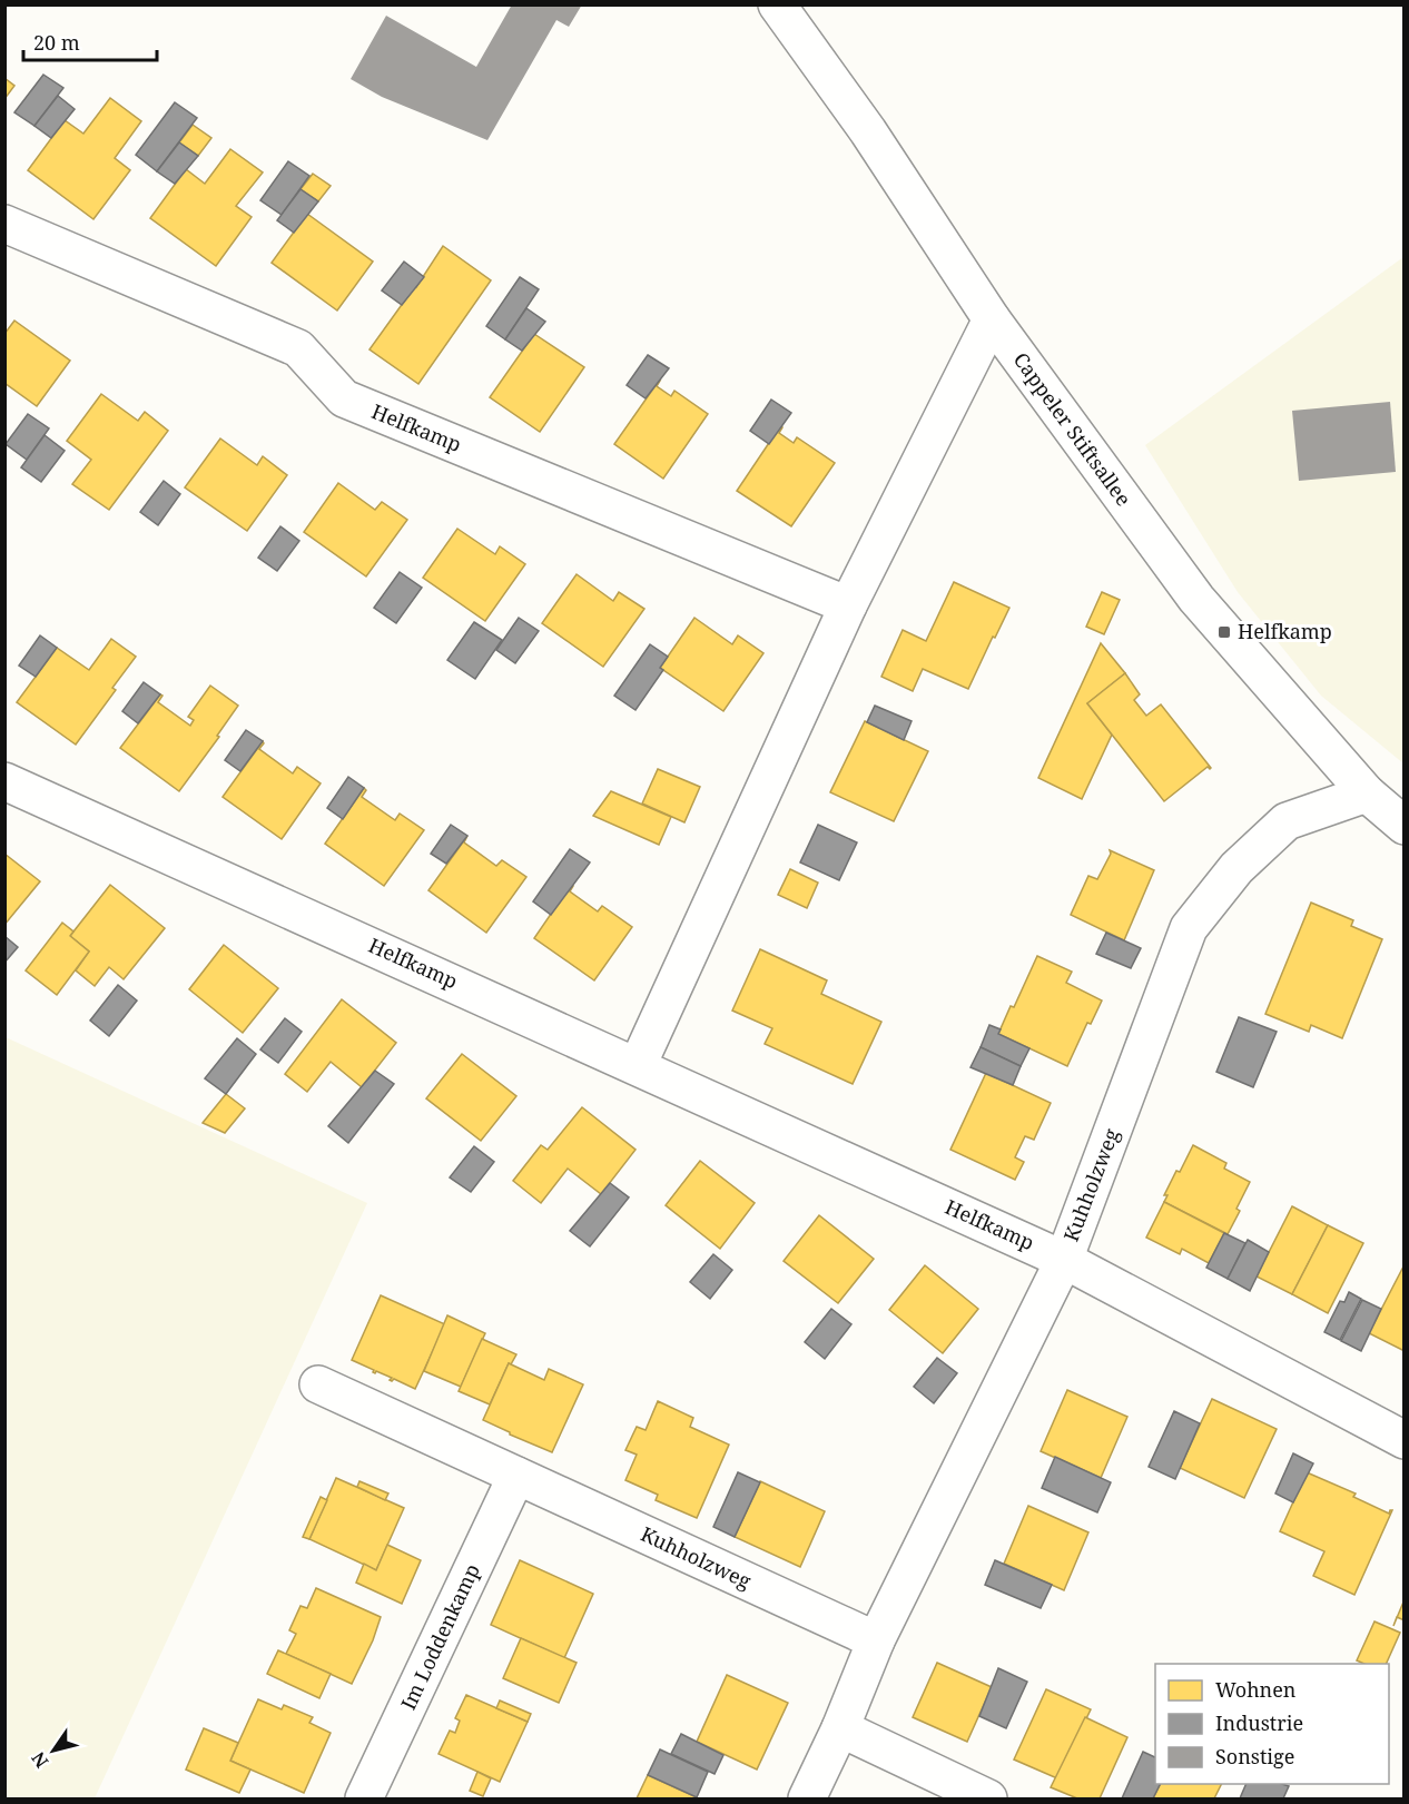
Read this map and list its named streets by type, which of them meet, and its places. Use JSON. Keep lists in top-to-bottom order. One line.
{"streets":{"street":["Helfkamp","Cappeler Stiftsallee","Kuhholzweg","Im Loddenkamp"]},"crossings":[["Helfkamp","Kuhholzweg"],["Cappeler Stiftsallee","Kuhholzweg"],["Kuhholzweg","Im Loddenkamp"]],"places":{"transit":["Helfkamp"]},"legend":["Wohnen","Industrie","Sonstige"],"scale_bar":"20 m","north":"bottom left"}
